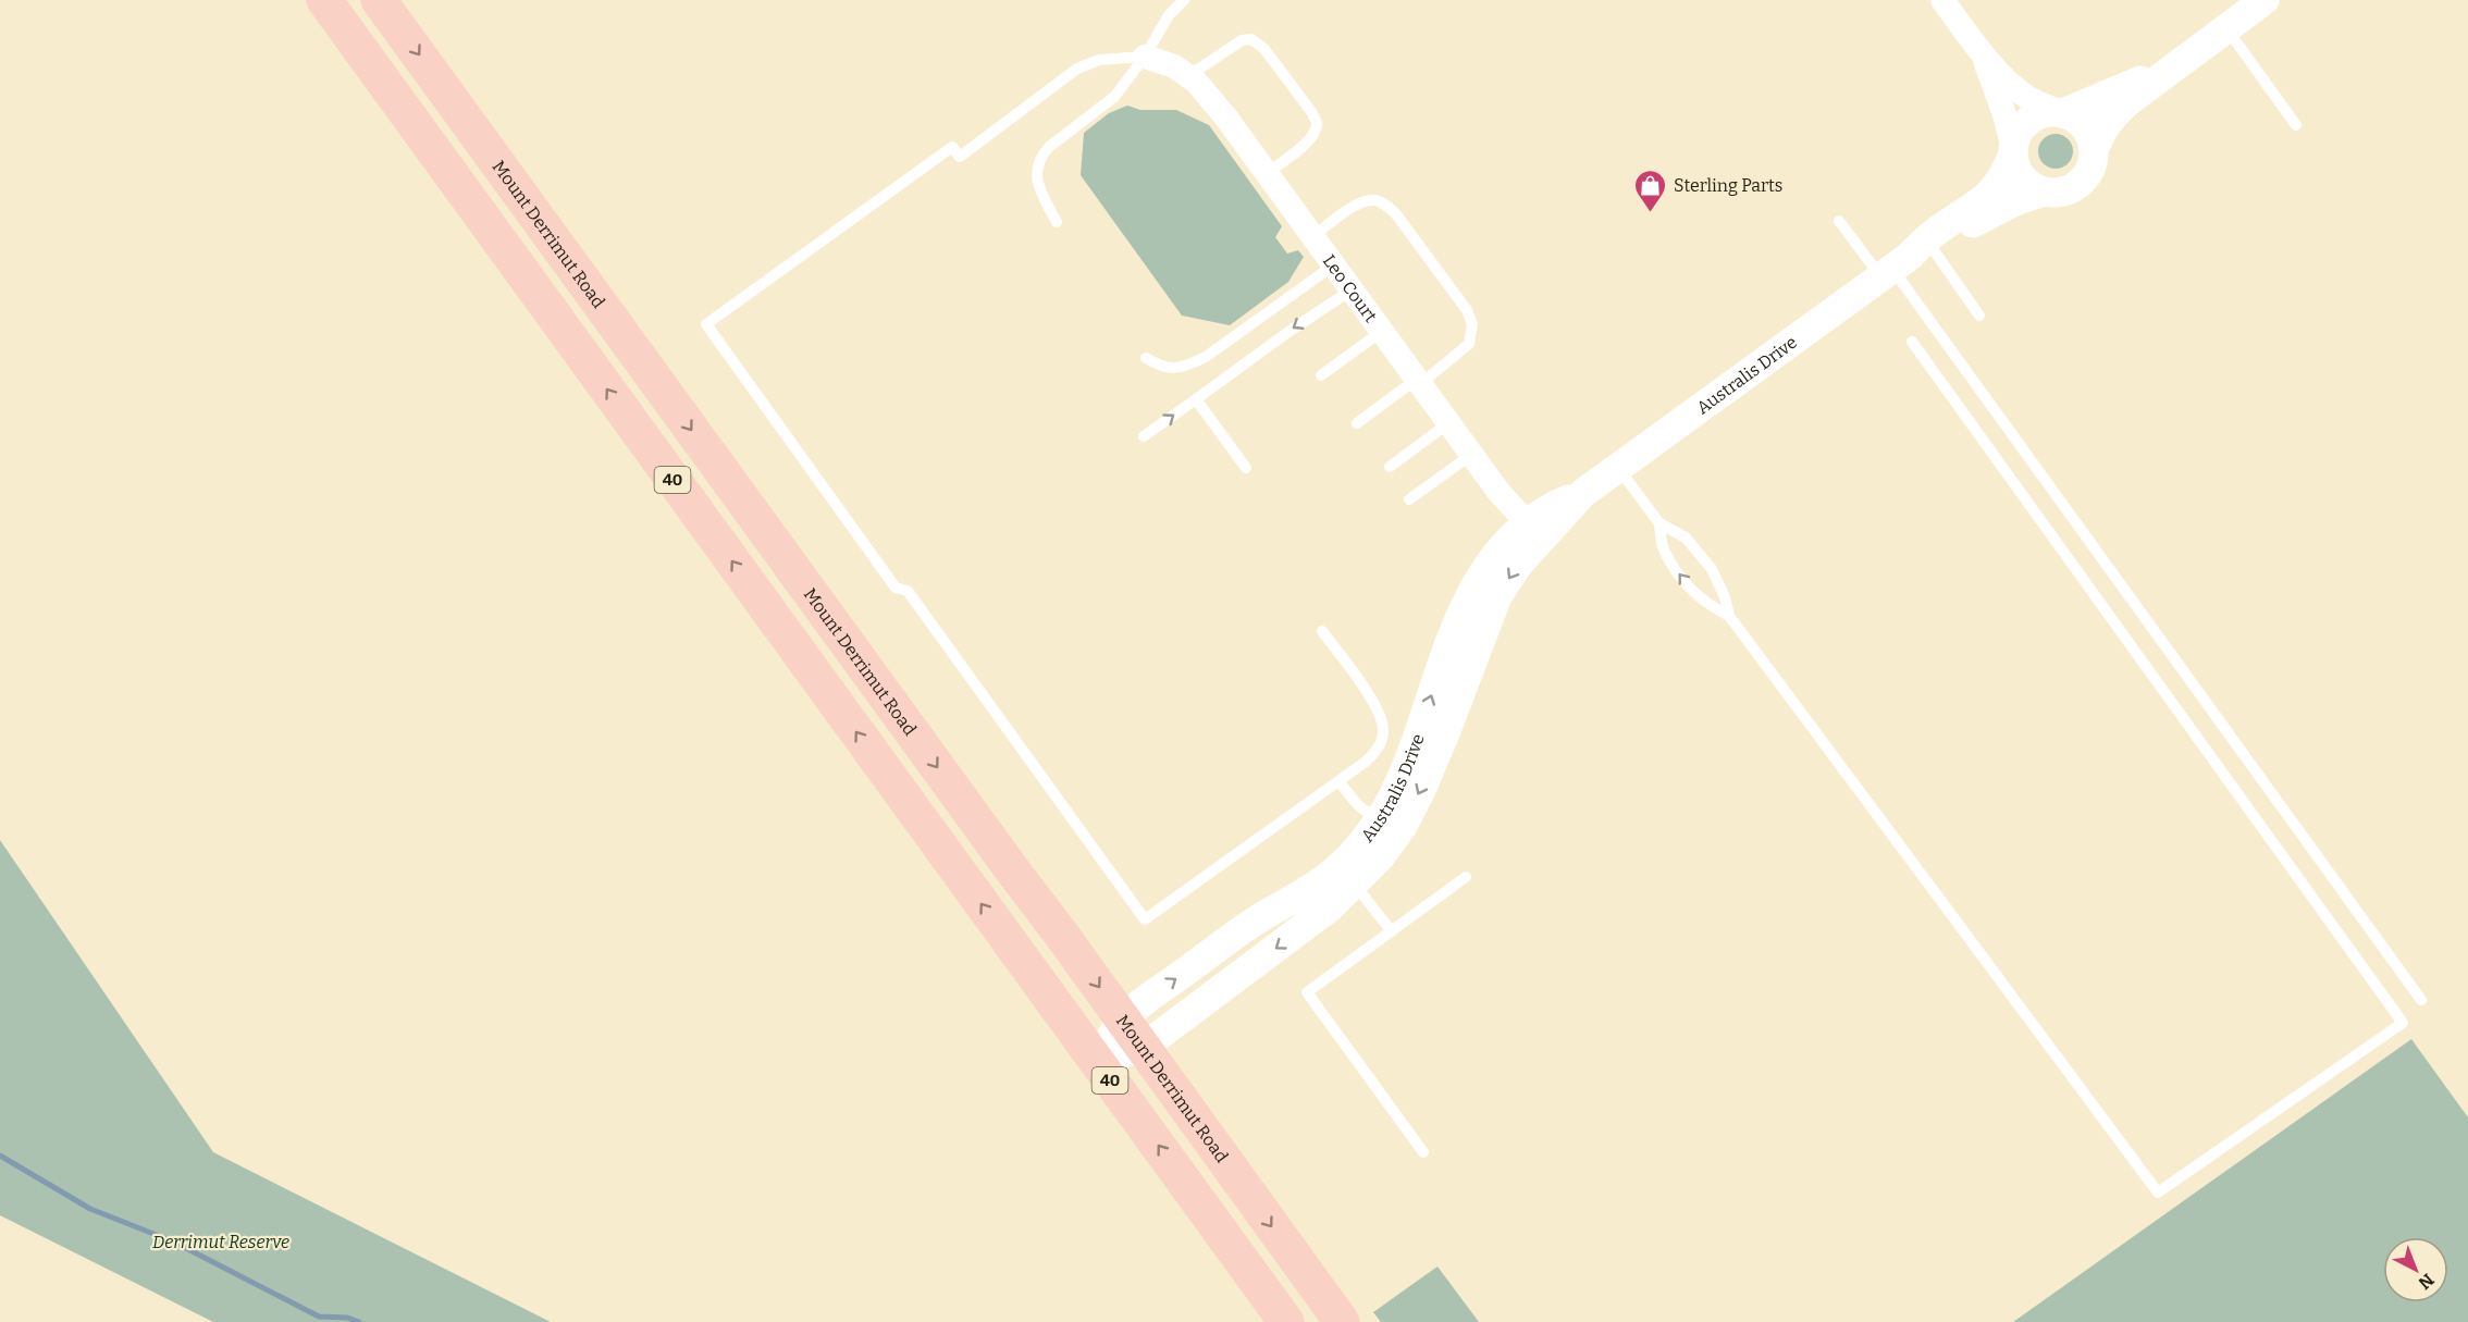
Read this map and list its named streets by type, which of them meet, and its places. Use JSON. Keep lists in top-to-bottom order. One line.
{"streets":{"main road":["Mount Derrimut Road","40"],"street":["Leo Court","Australis Drive"]},"crossings":[["Mount Derrimut Road","Australis Drive"],["Leo Court","Australis Drive"]],"parks":["Derrimut Reserve"],"places":{"shop":["Sterling Parts"]},"north":"bottom right"}
